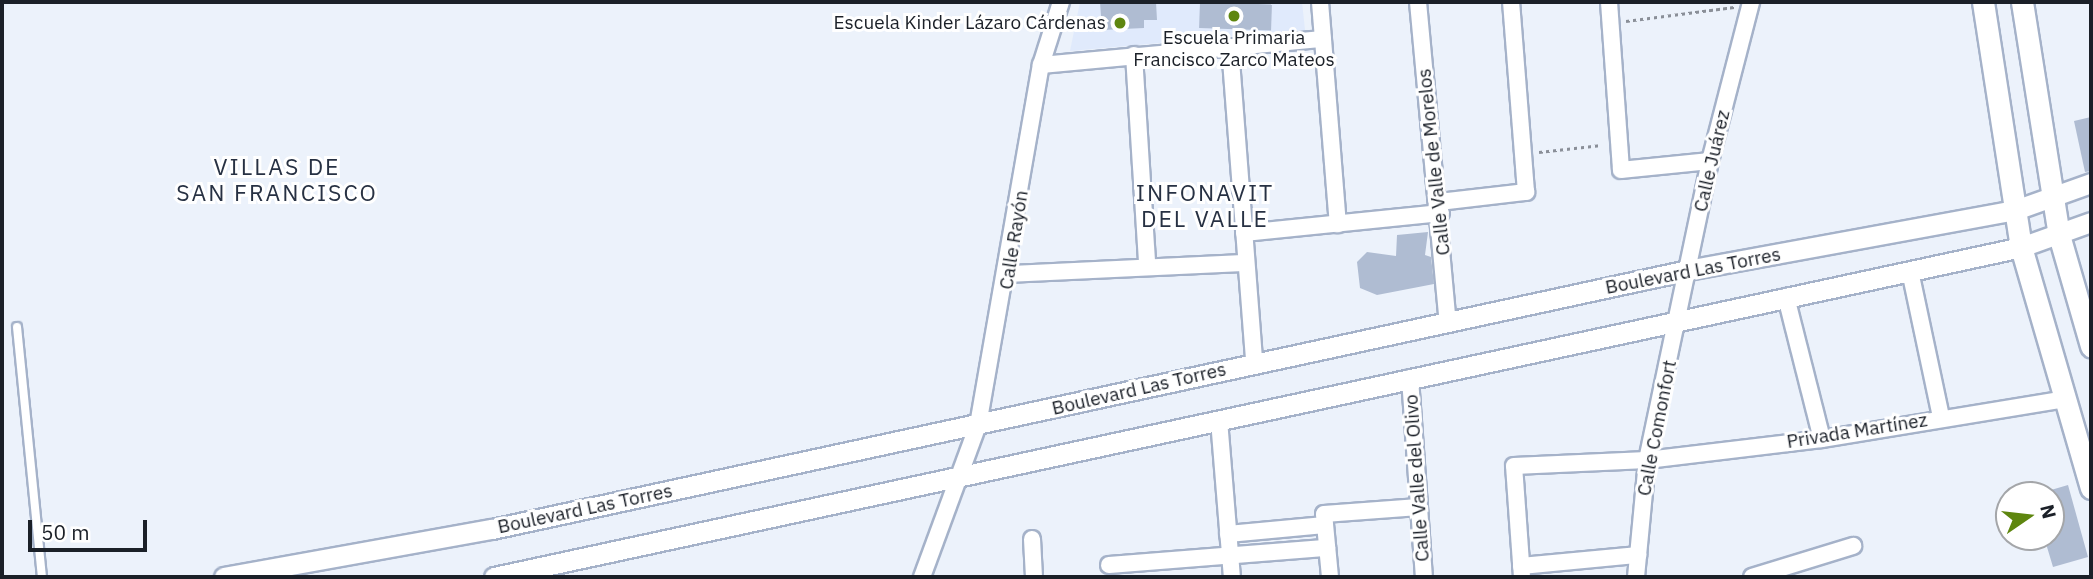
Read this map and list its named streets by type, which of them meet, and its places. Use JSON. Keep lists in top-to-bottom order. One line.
{"streets":{"street":["Calle Juárez","Calle Valle de Morelos","Calle Rayón","Boulevard Las Torres","Calle Comonfort","Privada Martínez","Calle Valle del Olivo"]},"crossings":[["Calle Juárez","Boulevard Las Torres"],["Calle Juárez","Calle Comonfort"],["Calle Valle de Morelos","Boulevard Las Torres"],["Calle Rayón","Boulevard Las Torres"],["Calle Comonfort","Privada Martínez"]],"districts":["VILLAS DE SAN FRANCISCO","INFONAVIT DEL VALLE"],"places":["Escuela Primaria Francisco Zarco Mateos","Escuela Kinder Lázaro Cárdenas"],"scale_bar":"50 m","north":"right"}
